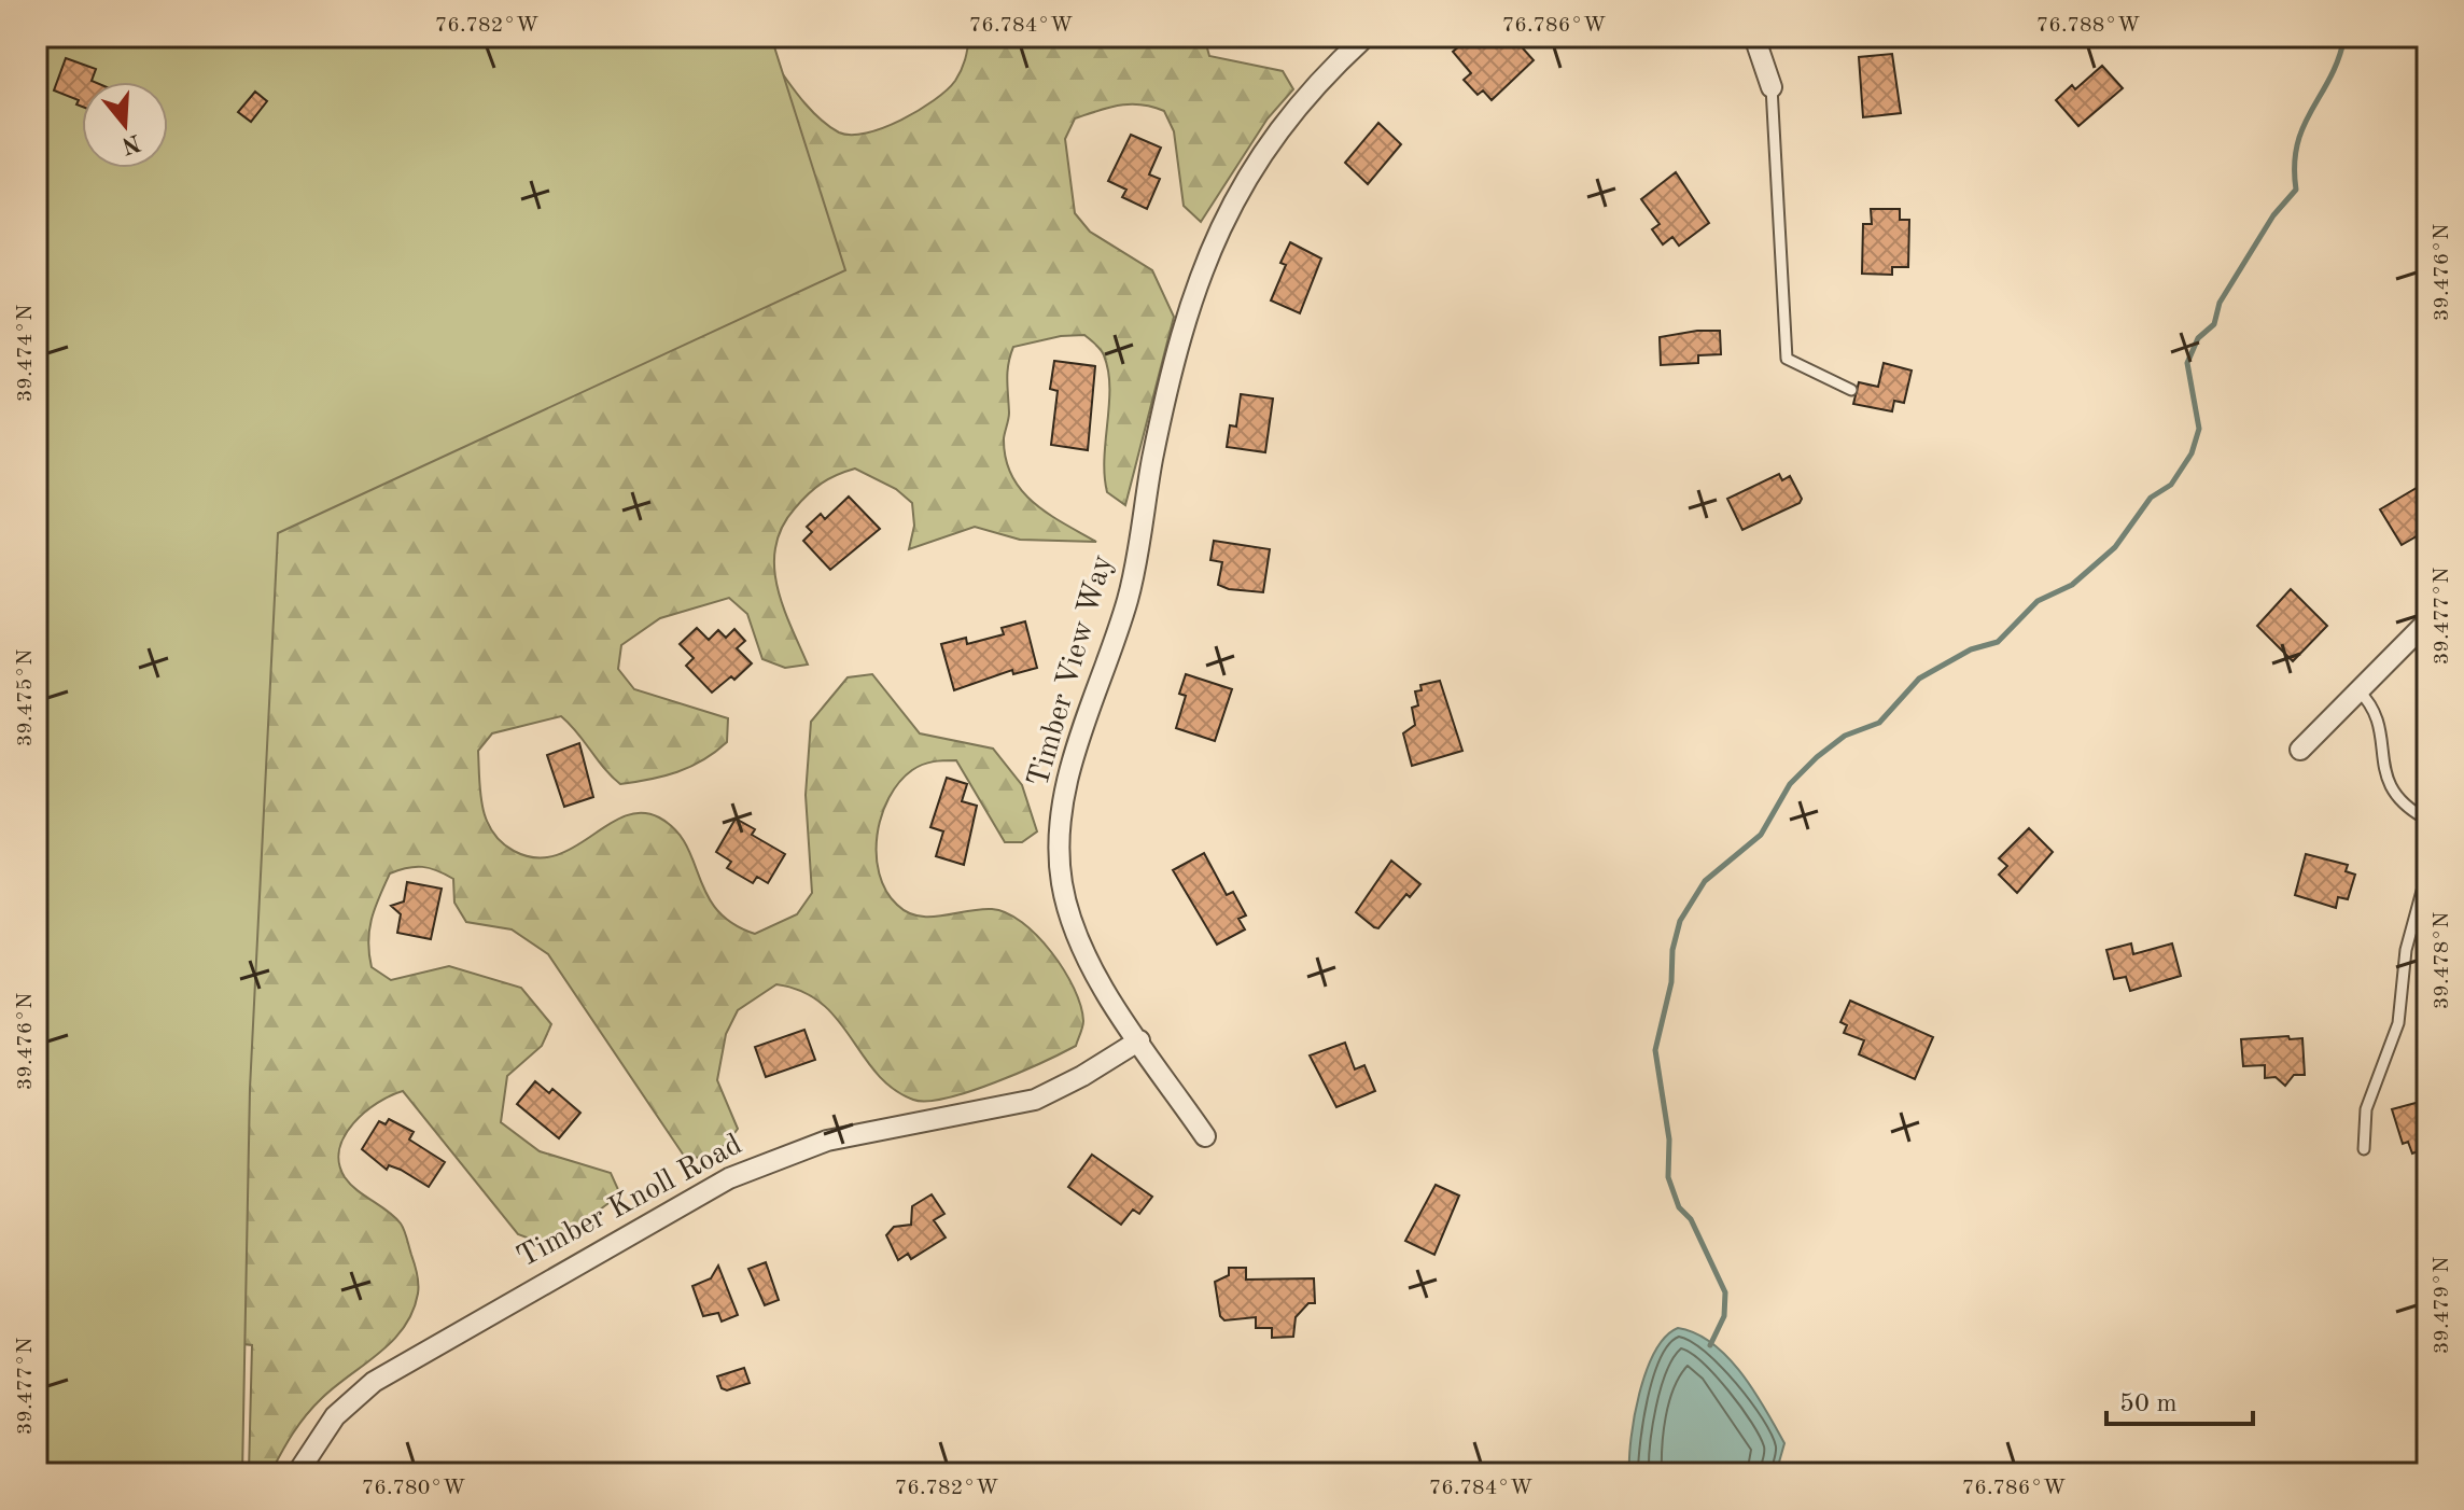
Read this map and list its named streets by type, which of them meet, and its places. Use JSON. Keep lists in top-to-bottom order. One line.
{"streets":{"street":["Timber View Way","Timber Knoll Road"]},"crossings":[["Timber View Way","Timber Knoll Road"]],"scale_bar":"50 m","north":"bottom","coordinates":["76.782°W","76.784°W","76.786°W","76.788°W","39.476°N","39.474°N","39.477°N","39.475°N","39.478°N","39.479°N","76.780°W"]}
